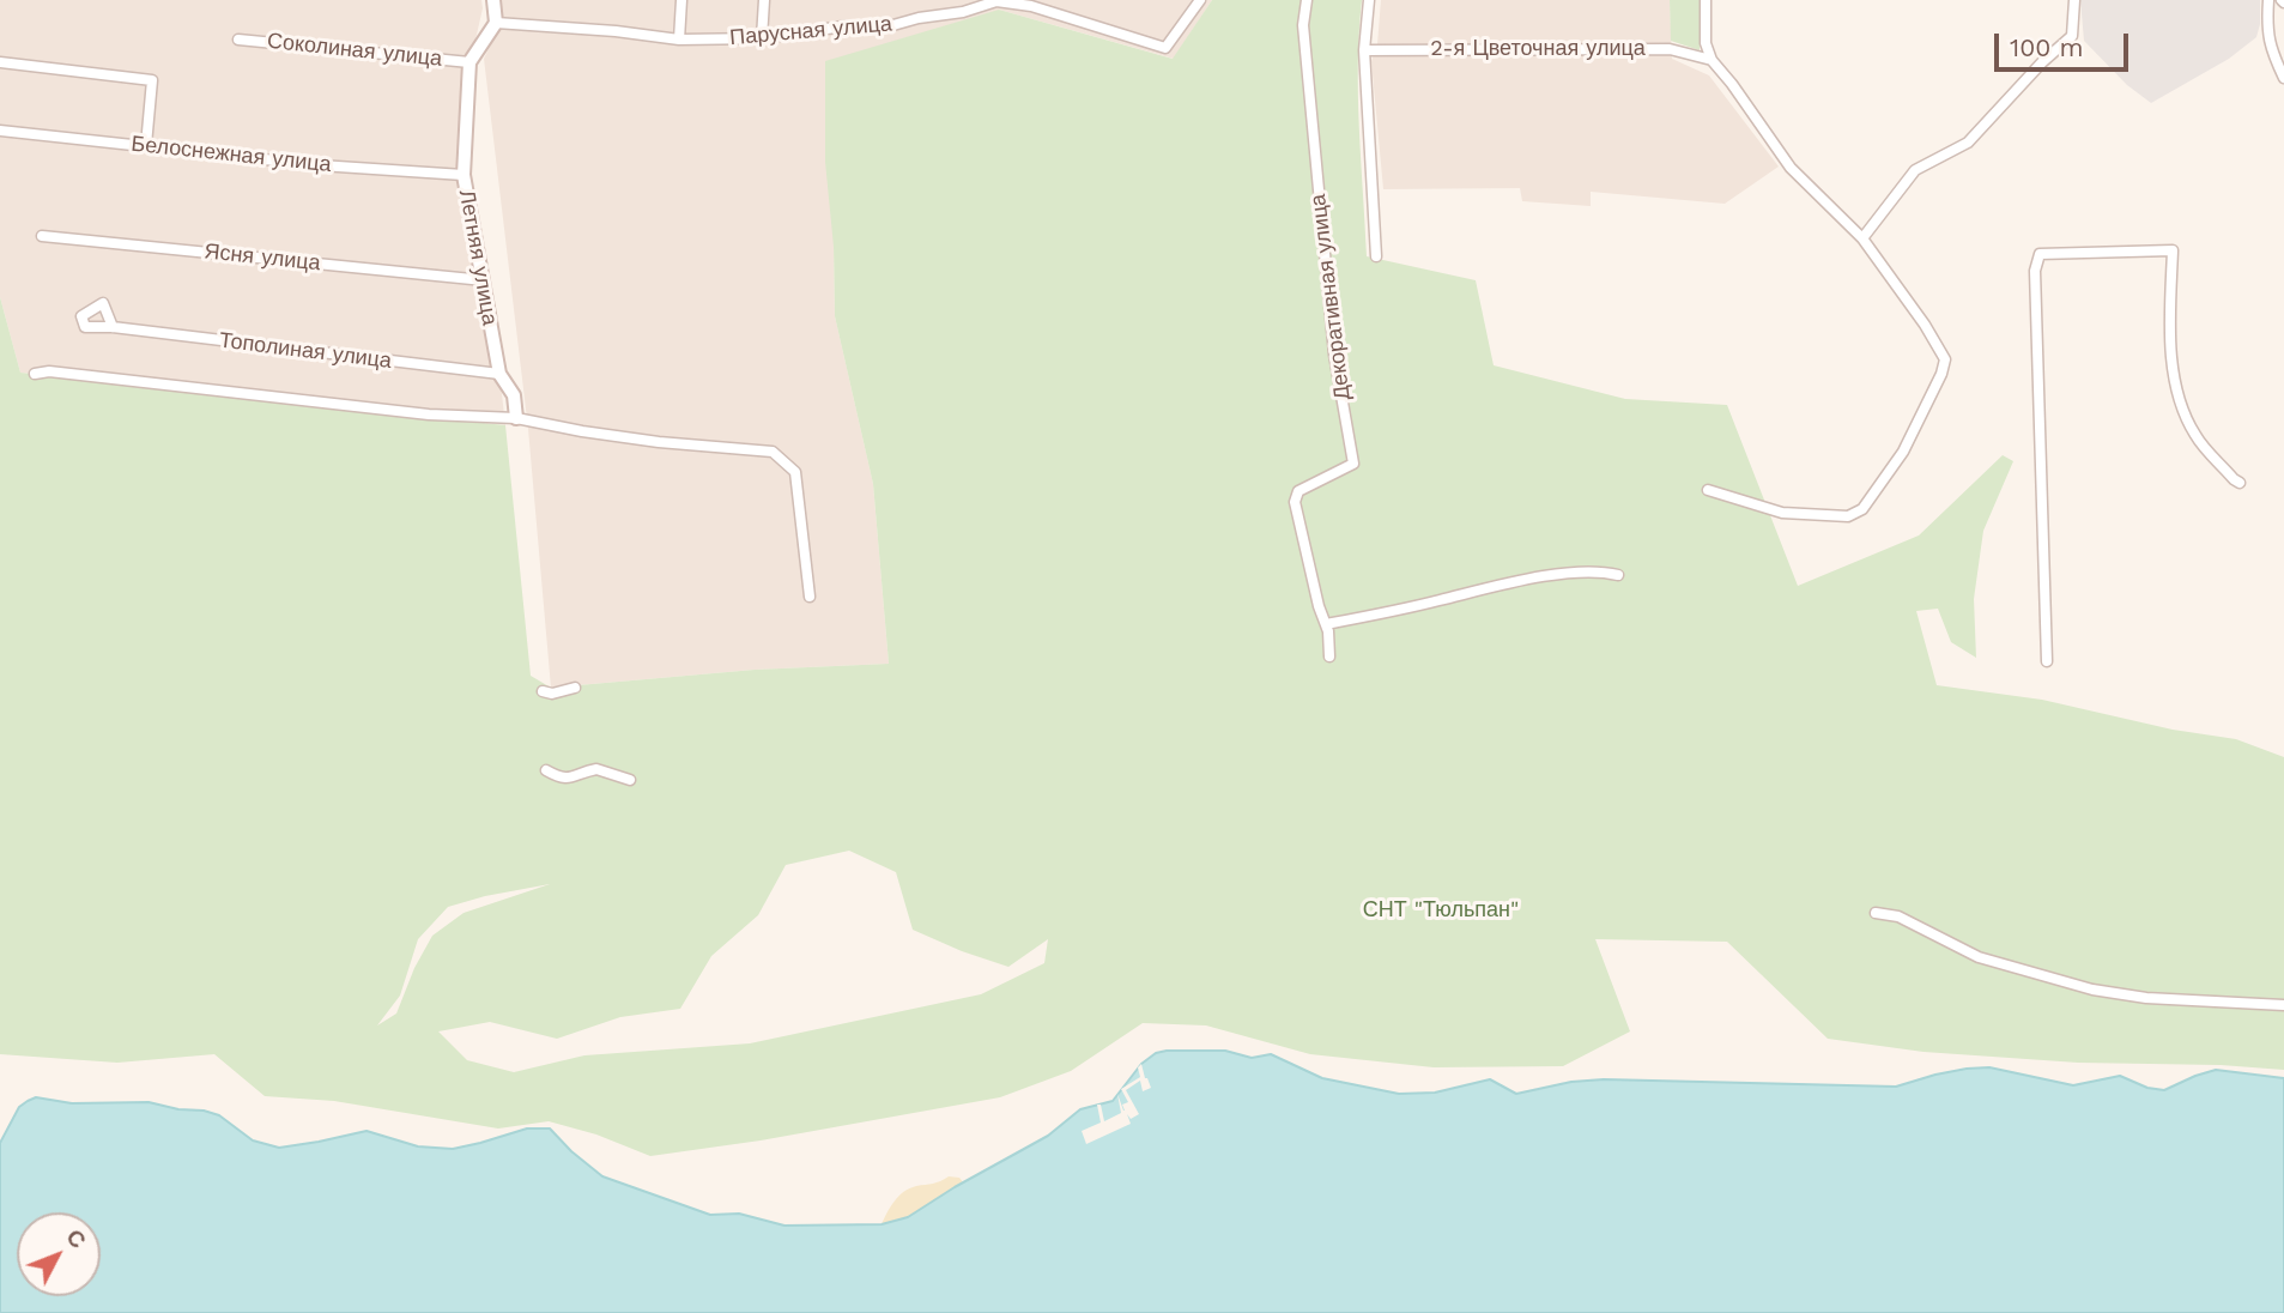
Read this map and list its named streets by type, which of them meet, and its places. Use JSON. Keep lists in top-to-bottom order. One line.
{"streets":{"street":["Парусная улица","2-я Цветочная улица","Соколиная улица","Белоснежная улица","Ясня улица","Летняя улица","Декоративная улица","Тополиная улица"]},"crossings":[["Соколиная улица","Летняя улица"],["Белоснежная улица","Летняя улица"],["Ясня улица","Летняя улица"],["Летняя улица","Тополиная улица"]],"parks":["СНТ \"Тюльпан\""],"scale_bar":"100 m","north":"top right"}
